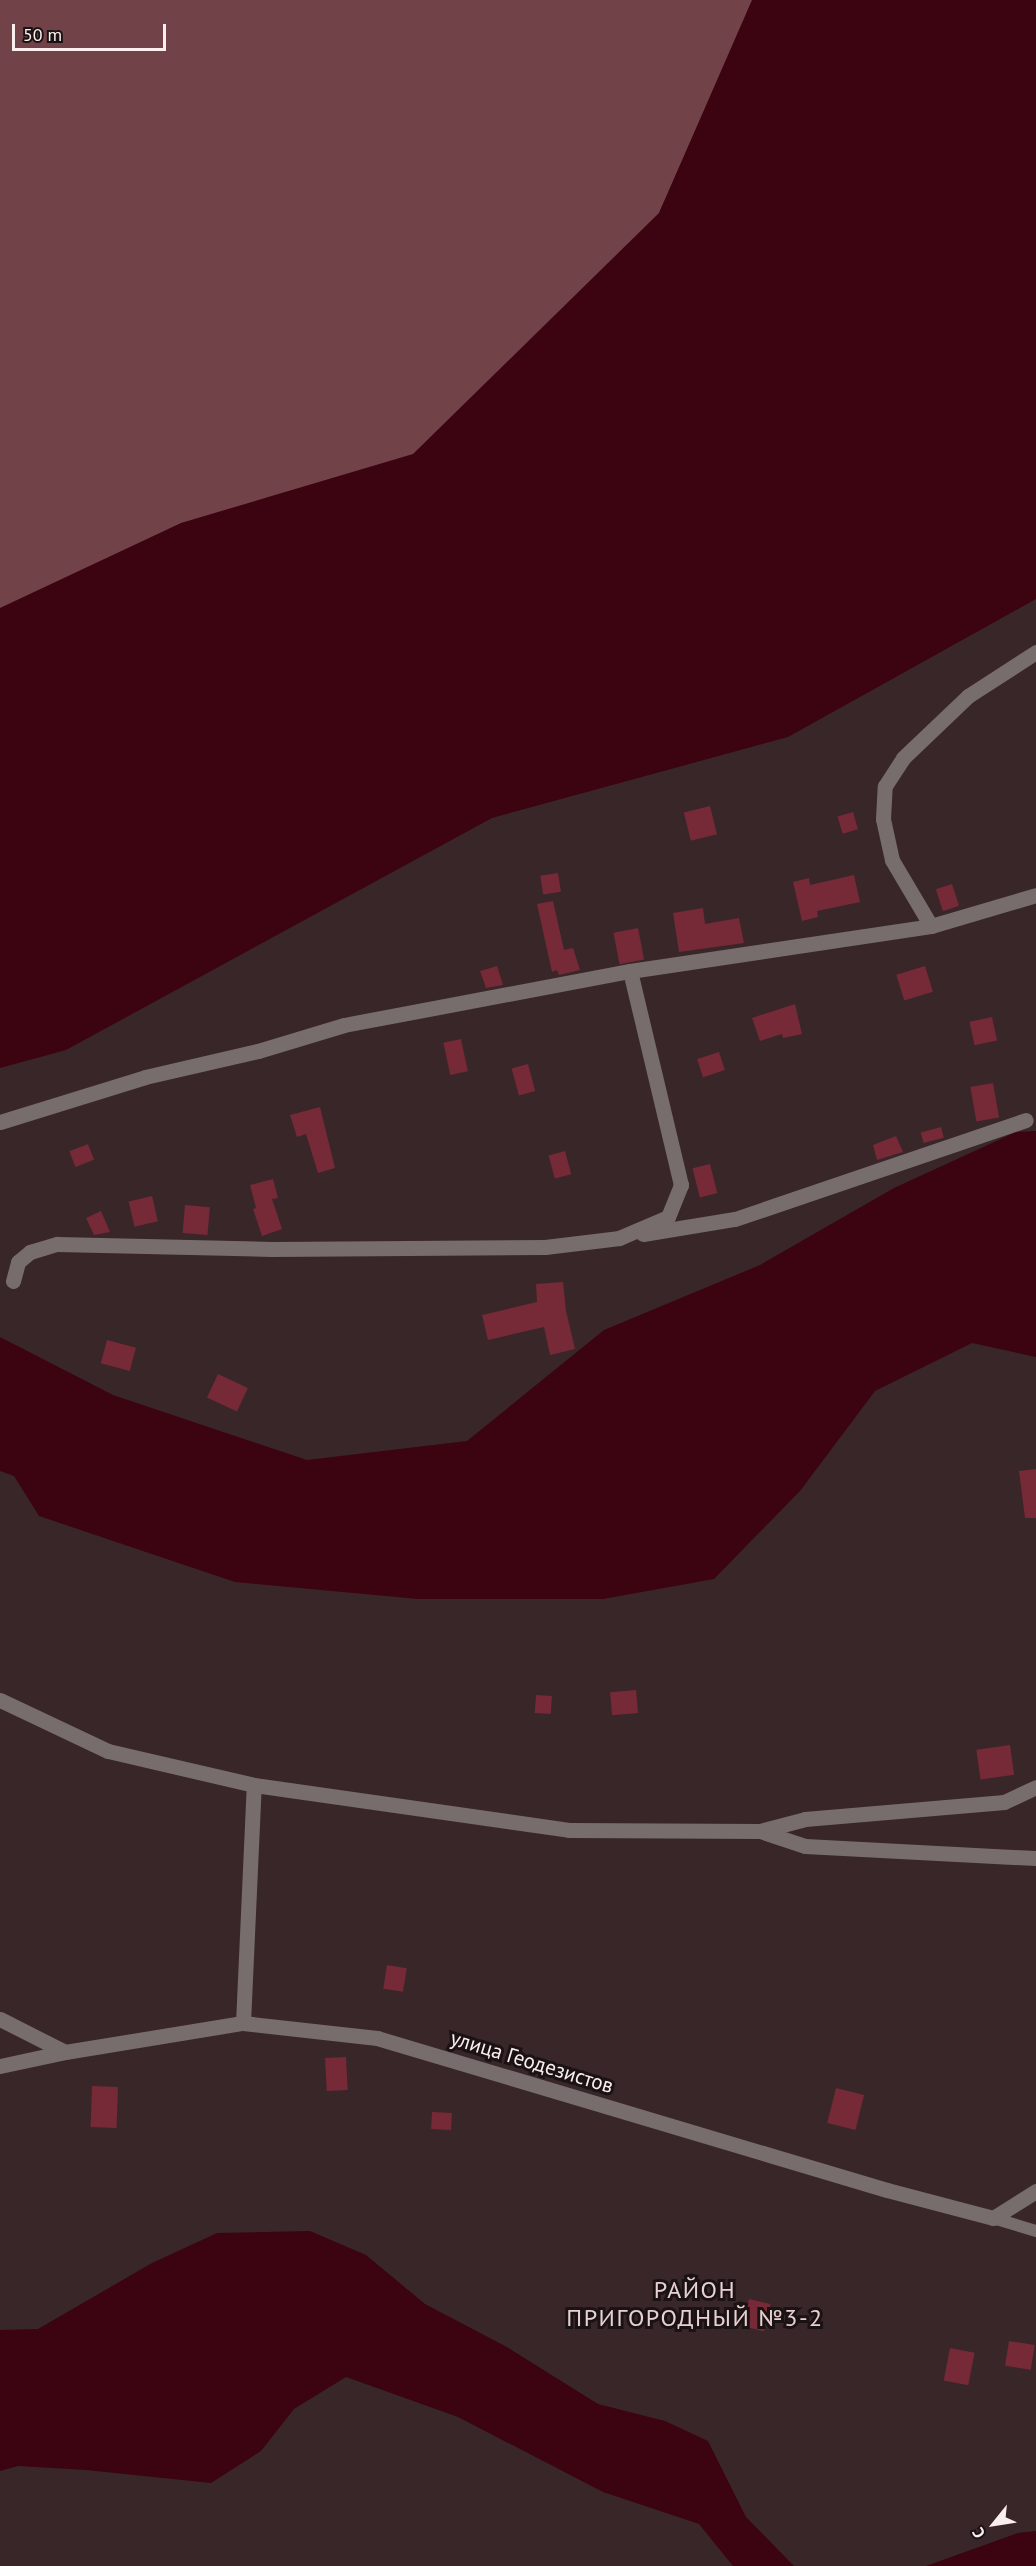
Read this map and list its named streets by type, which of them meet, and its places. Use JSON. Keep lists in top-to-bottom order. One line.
{"streets":{"street":["улица Геодезистов"]},"districts":["РАЙОН ПРИГОРОДНЫЙ №3-2"],"scale_bar":"50 m","north":"bottom left"}
